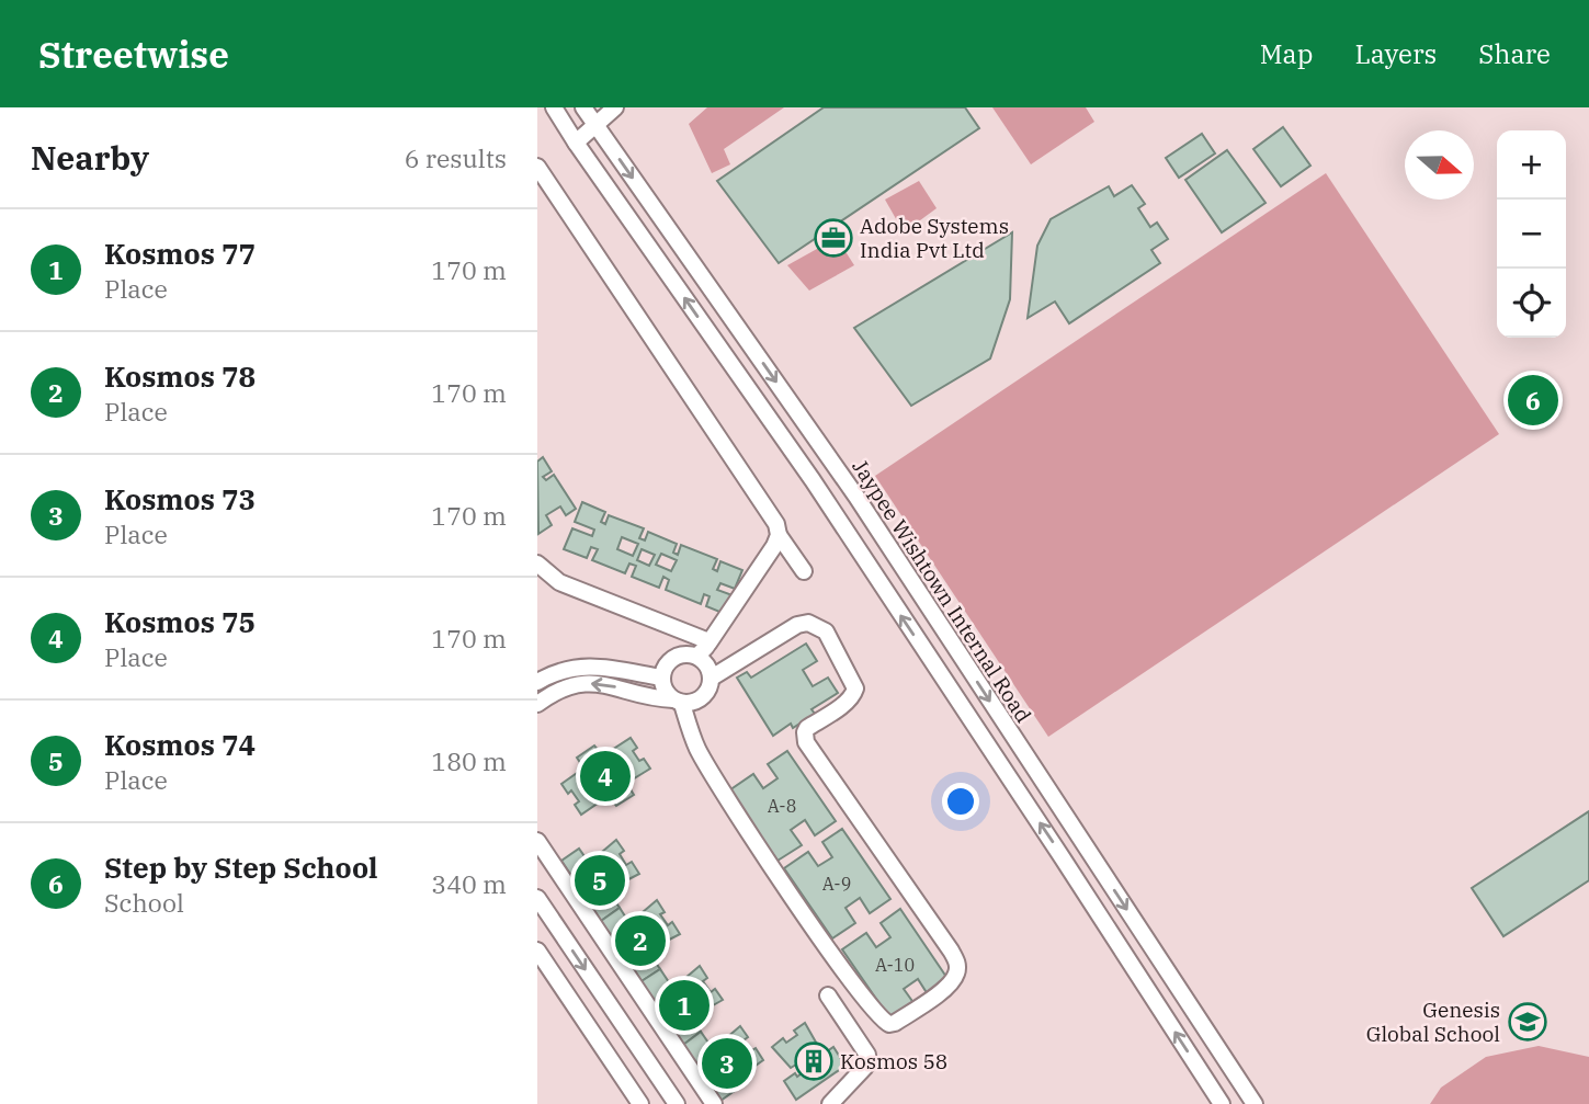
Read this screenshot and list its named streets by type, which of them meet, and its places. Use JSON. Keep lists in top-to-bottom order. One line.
{"streets":{"street":["Jaypee Wishtown Internal Road"]},"places":{"office":["Adobe Systems India Pvt Ltd"],"school or university":["Genesis Global School"],"building":["Kosmos 58"]},"house_numbers":["A-8","A-9","A-10"],"north":"right","page":{"header":"Streetwise","nav":["Map","Layers","Share"],"heading":["Nearby","6 results"],"map_buttons":["+","−"],"list":[{"mark":"1","name":"Kosmos 77","note":"Place","value":"170 m"},{"mark":"2","name":"Kosmos 78","note":"Place","value":"170 m"},{"mark":"3","name":"Kosmos 73","note":"Place","value":"170 m"},{"mark":"4","name":"Kosmos 75","note":"Place","value":"170 m"},{"mark":"5","name":"Kosmos 74","note":"Place","value":"180 m"},{"mark":"6","name":"Step by Step School","note":"School","value":"340 m"}],"pins":["6","4","5","2","1","3"]}}
